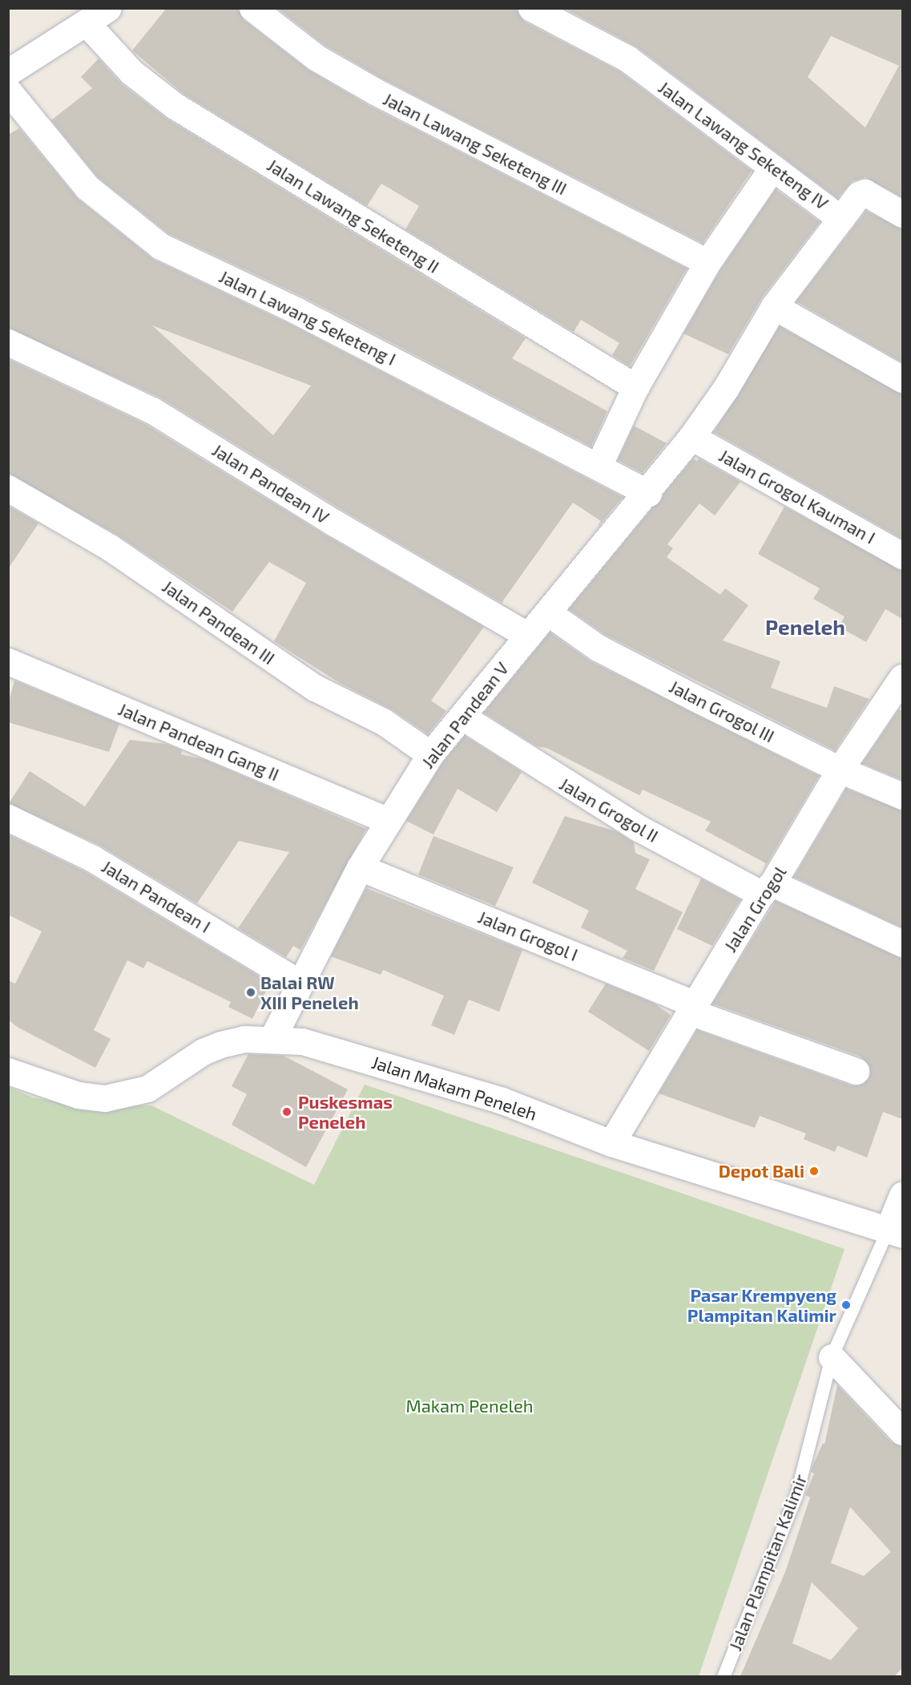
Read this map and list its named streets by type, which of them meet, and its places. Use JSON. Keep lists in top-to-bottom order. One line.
{"streets":{"street":["Jalan Lawang Seketeng III","Jalan Lawang Seketeng IV","Jalan Lawang Seketeng II","Jalan Lawang Seketeng I","Jalan Pandean IV","Jalan Grogol Kauman I","Jalan Pandean III","Jalan Grogol III","Jalan Pandean V","Jalan Pandean Gang II","Jalan Grogol II","Jalan Pandean I","Jalan Grogol","Jalan Grogol I","Jalan Makam Peneleh"],"lane":["Jalan Plampitan Kalimir"]},"crossings":[["Jalan Lawang Seketeng IV","Jalan Grogol Kauman I"],["Jalan Lawang Seketeng IV","Jalan Pandean V"],["Jalan Lawang Seketeng I","Jalan Pandean V"],["Jalan Pandean IV","Jalan Pandean V"],["Jalan Grogol Kauman I","Jalan Pandean V"],["Jalan Pandean III","Jalan Pandean V"],["Jalan Grogol III","Jalan Pandean V"],["Jalan Grogol III","Jalan Grogol"],["Jalan Pandean V","Jalan Pandean Gang II"],["Jalan Pandean V","Jalan Grogol II"],["Jalan Pandean V","Jalan Pandean I"],["Jalan Pandean V","Jalan Grogol I"],["Jalan Pandean V","Jalan Makam Peneleh"],["Jalan Grogol II","Jalan Grogol"],["Jalan Grogol","Jalan Grogol I"],["Jalan Grogol","Jalan Makam Peneleh"],["Jalan Makam Peneleh","Jalan Plampitan Kalimir"]],"districts":["Peneleh"],"parks":["Makam Peneleh"],"places":["Balai RW XIII Peneleh","Puskesmas Peneleh","Depot Bali","Pasar Krempyeng Plampitan Kalimir"]}
